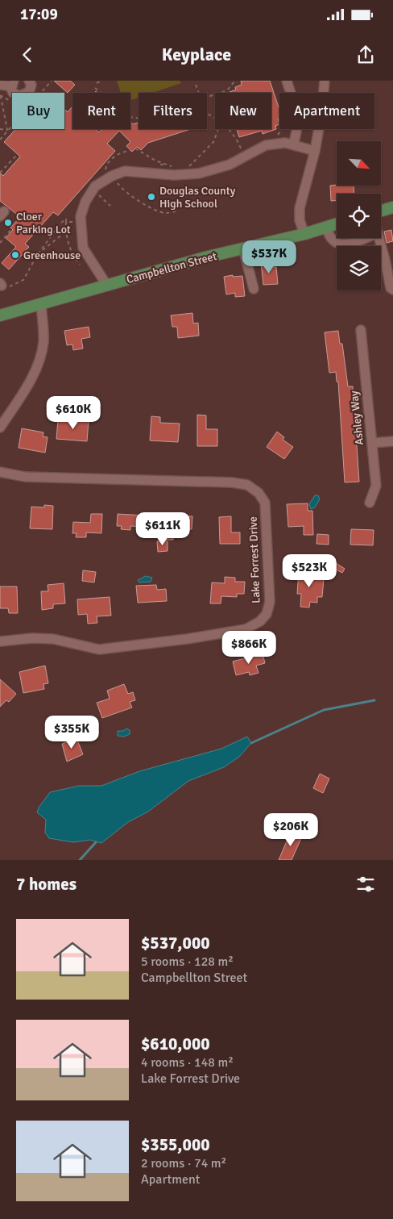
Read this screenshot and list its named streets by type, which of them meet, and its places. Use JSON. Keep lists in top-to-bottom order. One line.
{"streets":{"main road":["Campbellton Street"],"street":["Ashley Way","Lake Forrest Drive"]},"places":["Douglas County High School","Cloer Parking Lot","Greenhouse"],"north":"bottom right","page":{"status":"17:09","header":"Keyplace","chip":["Buy","Rent","Filters","New","Apartment"],"price":["$537K","$610K","$611K","$523K","$866K","$355K","$206K"],"heading":"7 homes","list":[{"name":"$537,000","note":"5 rooms · 128 m² · Campbellton Street"},{"name":"$610,000","note":"4 rooms · 148 m² · Lake Forrest Drive"},{"name":"$355,000","note":"2 rooms · 74 m² · Apartment"}]}}
